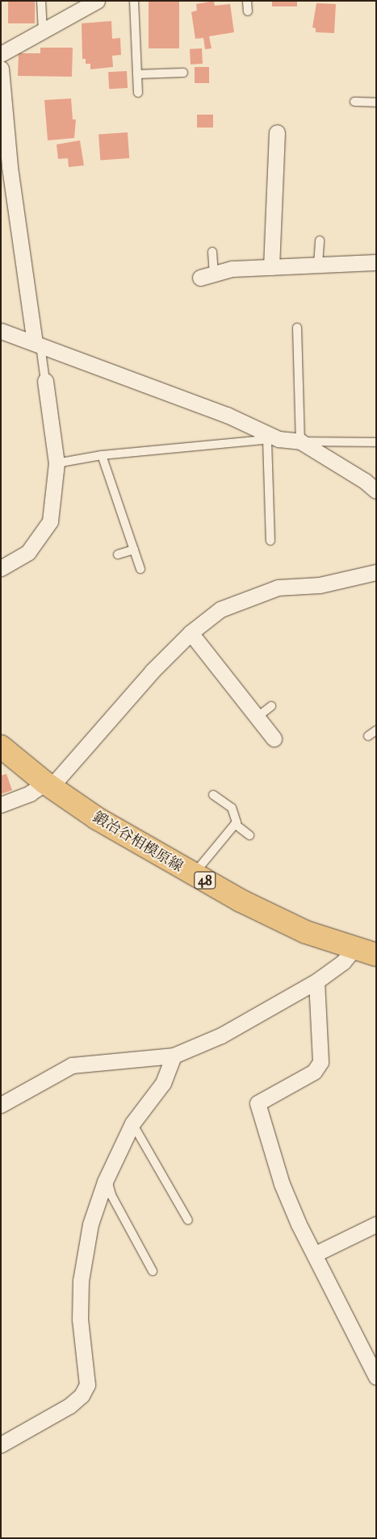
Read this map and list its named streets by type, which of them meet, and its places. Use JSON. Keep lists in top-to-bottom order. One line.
{"streets":{"main road":["鍛冶谷相模原線","48"]}}
